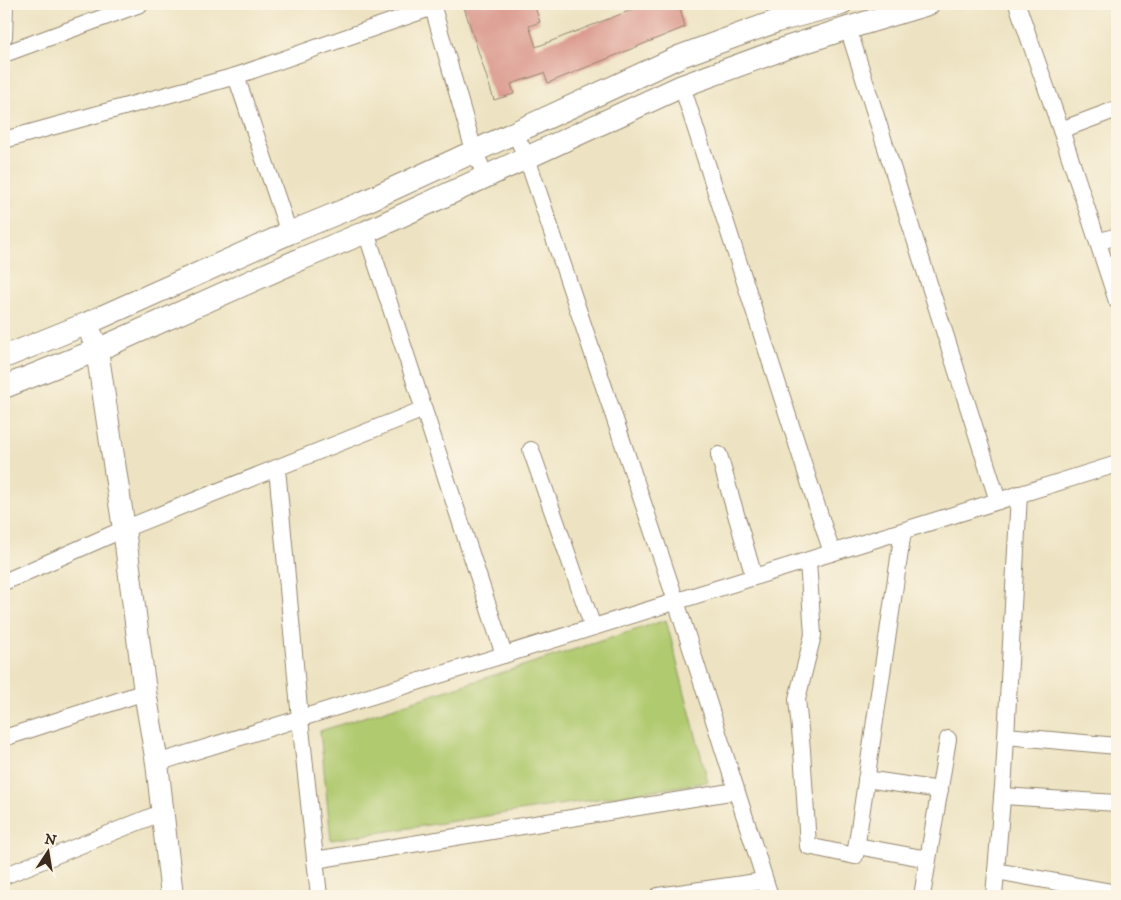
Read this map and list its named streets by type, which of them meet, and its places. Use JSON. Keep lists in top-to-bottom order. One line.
{"north":"top"}
